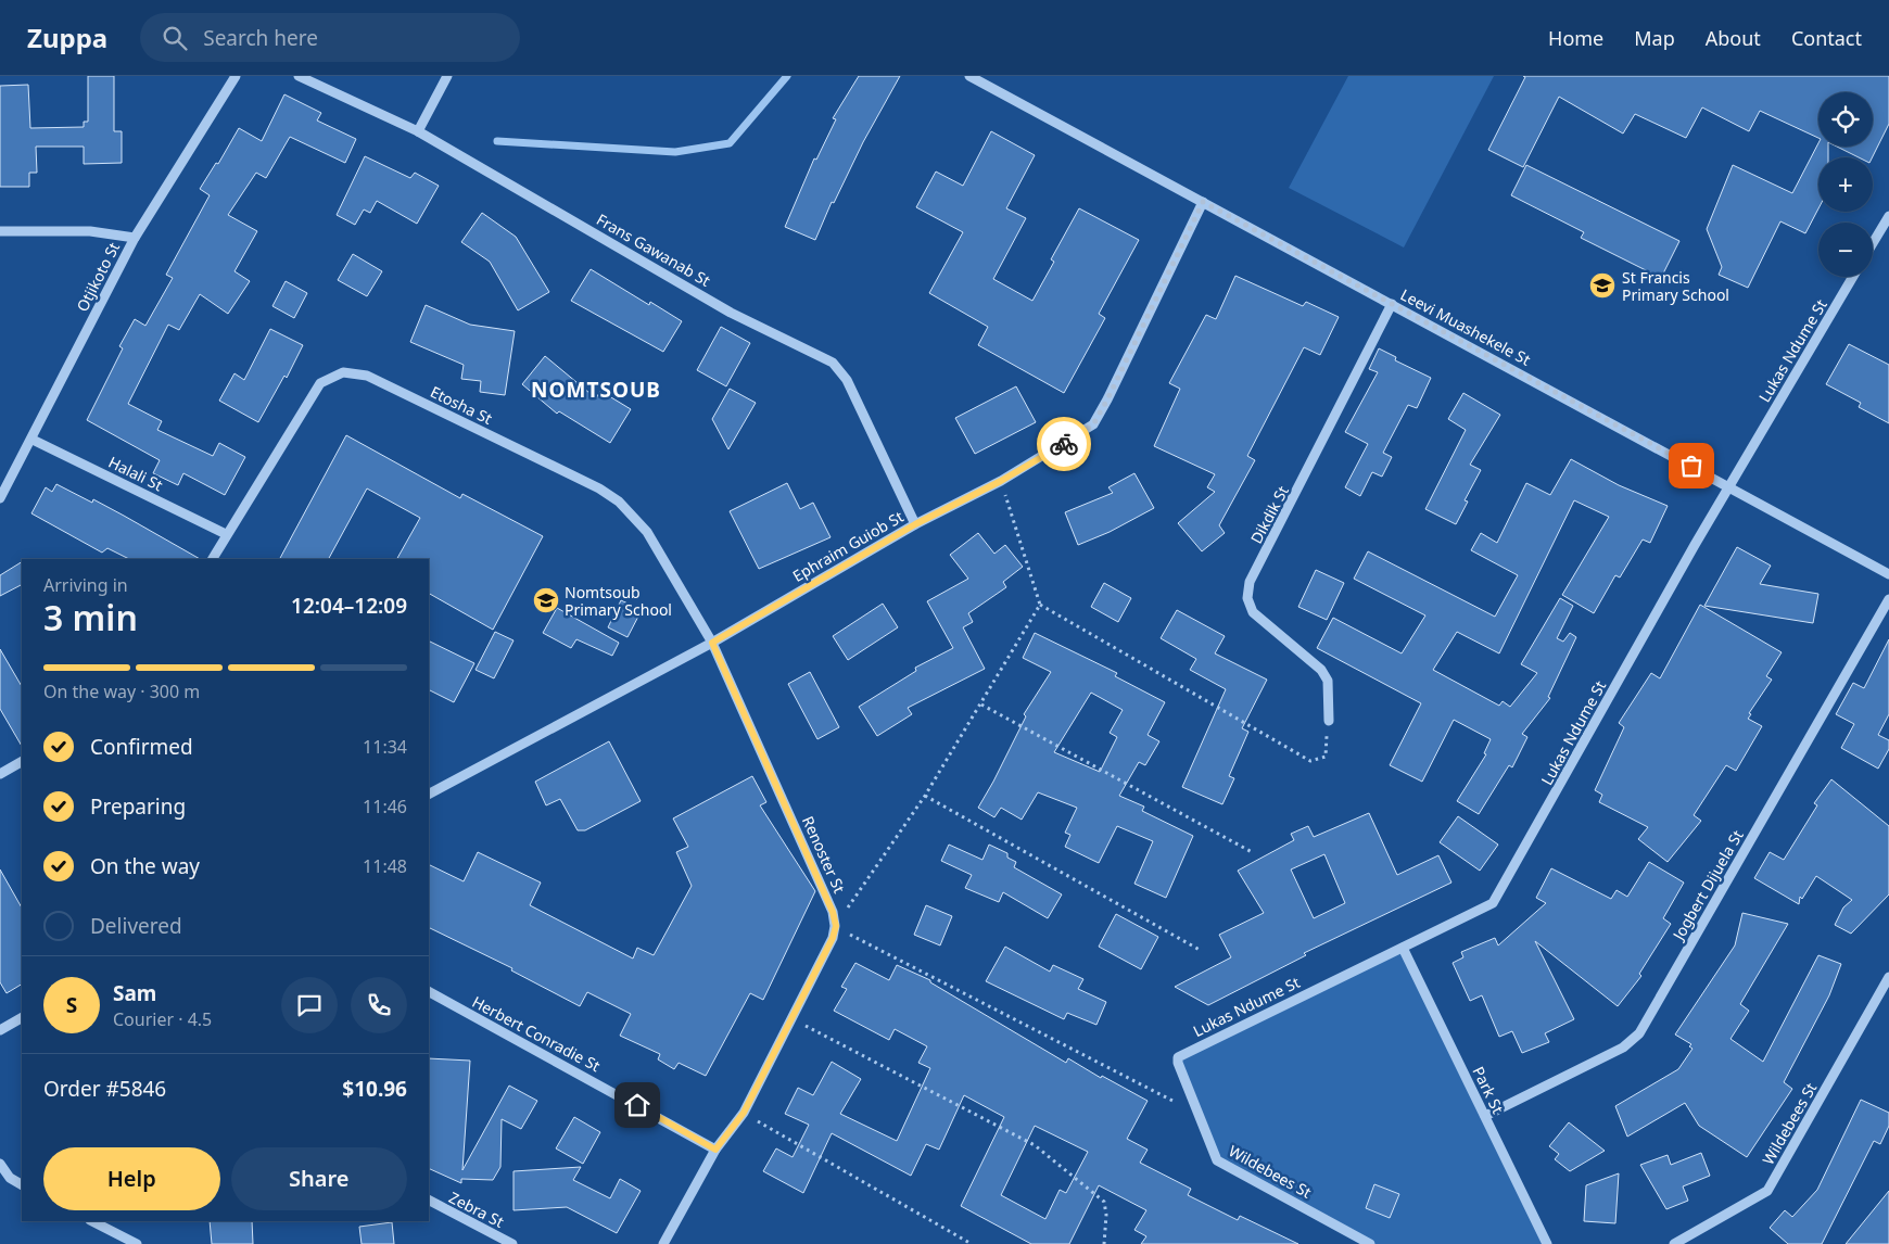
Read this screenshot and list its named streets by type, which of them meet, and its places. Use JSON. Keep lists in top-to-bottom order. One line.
{"streets":{"street":["Frans Gawanab St","Otjikoto St","Leevi Muashekele St","Lukas Ndume St","Etosha St","Halali St","Dikdik St","Ephraim Guiob St","Renoster St","Jogbert Dijuela St","Herbert Conradie St","Park St","Wildebees St","Zebra St"]},"crossings":[["Frans Gawanab St","Ephraim Guiob St"],["Otjikoto St","Halali St"],["Leevi Muashekele St","Lukas Ndume St"],["Leevi Muashekele St","Dikdik St"],["Leevi Muashekele St","Ephraim Guiob St"],["Lukas Ndume St","Park St"],["Lukas Ndume St","Wildebees St"],["Etosha St","Halali St"],["Etosha St","Ephraim Guiob St"],["Etosha St","Renoster St"],["Ephraim Guiob St","Renoster St"],["Jogbert Dijuela St","Park St"]],"districts":["NOMTSOUB"],"places":{"school or university":["St Francis Primary School","Nomtsoub Primary School"]},"page":{"header":"Zuppa","search":"Search here","nav":["Home","Map","About","Contact"],"map_buttons":["+","−"],"heading":["3 min","Arriving in","12:04–12:09"],"panel":["Sam","Courier · 4.5","Order #5846","$10.96"],"bar":"On the way · 300 m","list":[["Confirmed","11:34"],["Preparing","11:46"],["On the way","11:48"],"Delivered"],"round":"S","buttons":["Help","Share"]}}
